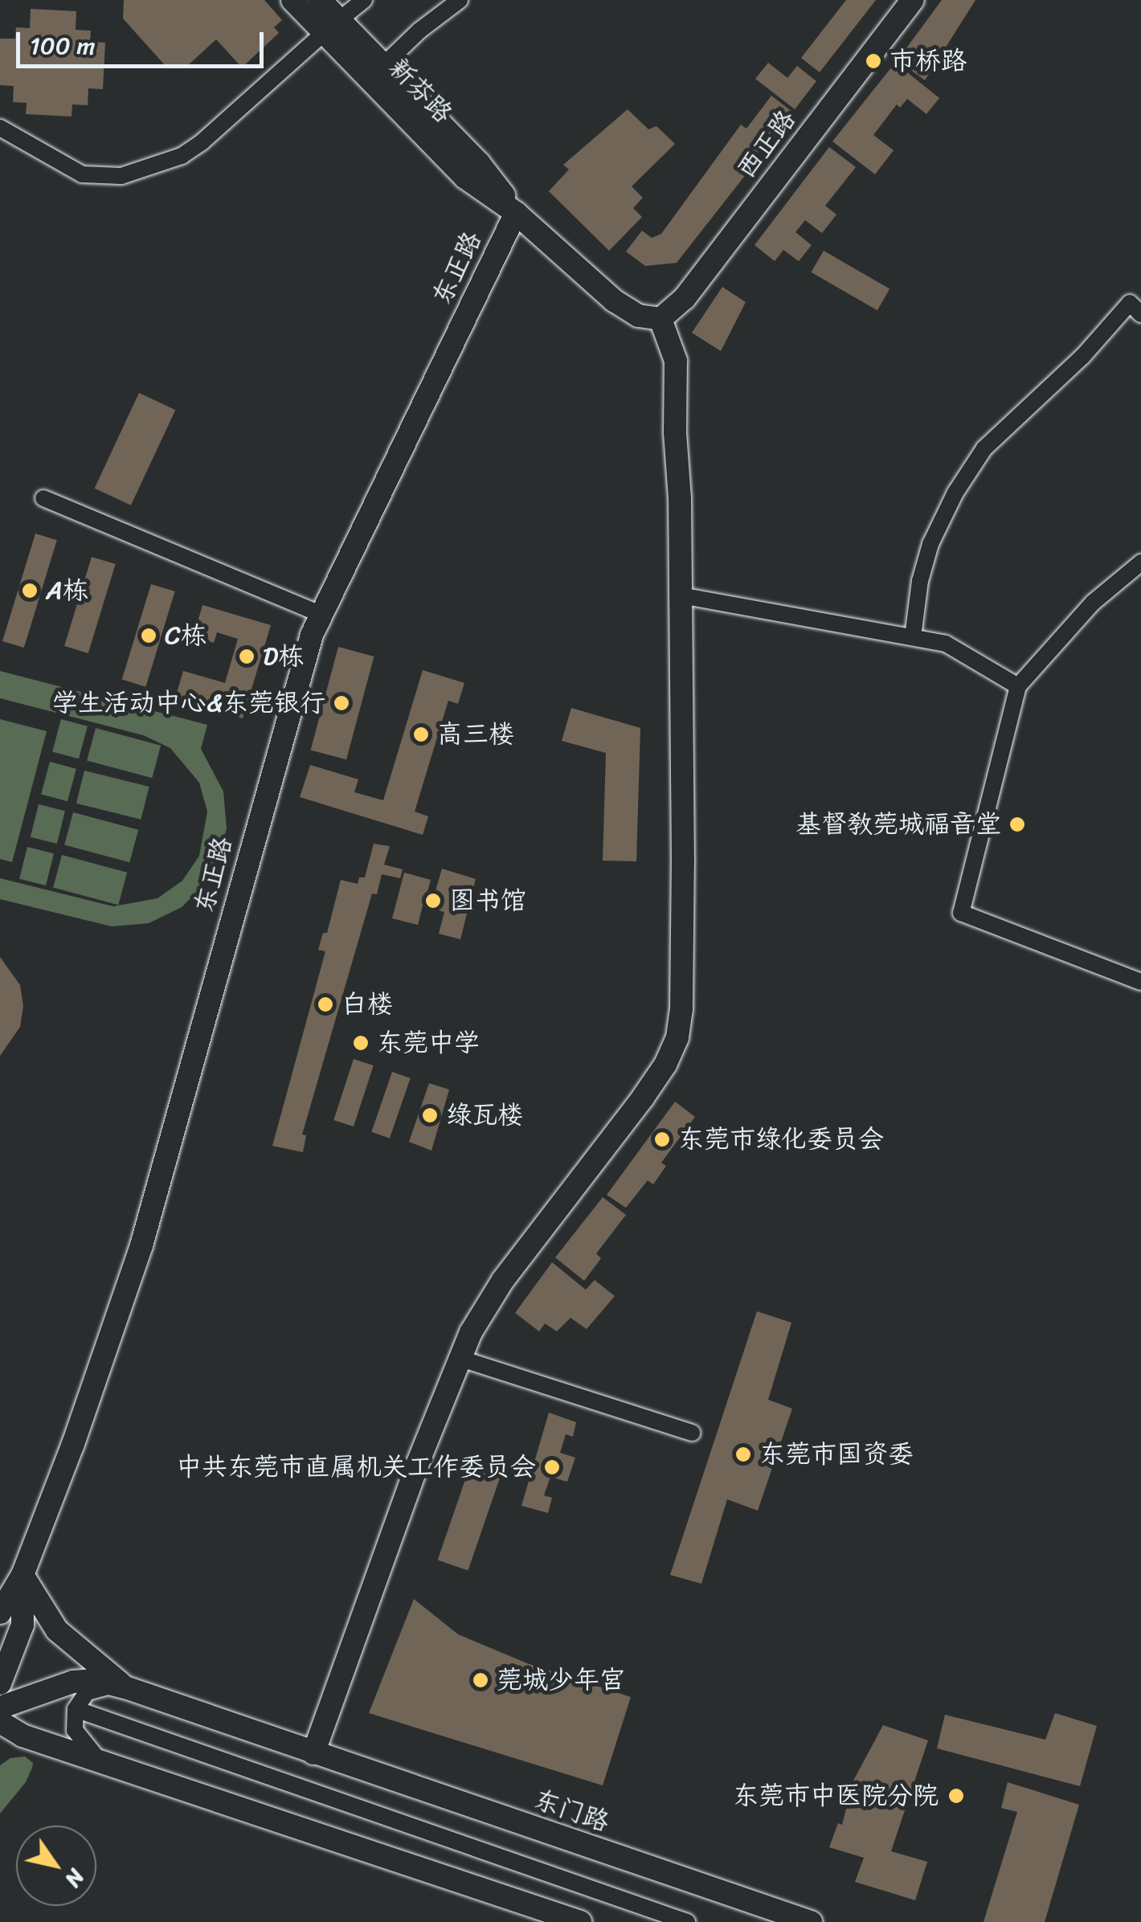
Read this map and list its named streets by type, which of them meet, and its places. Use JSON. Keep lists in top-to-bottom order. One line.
{"streets":{"street":["新芬路","西正路","东正路","东门路"]},"crossings":[["新芬路","西正路"],["新芬路","东正路"]],"places":["市桥路","A栋","C栋","D栋","学生活动中心&东莞银行","高三楼","基督教莞城福音堂","图书馆","白楼","东莞中学","绿瓦楼","东莞市绿化委员会","东莞市国资委","中共东莞市直属机关工作委员会","莞城少年宫","东莞市中医院分院"],"scale_bar":"100 m","north":"bottom right"}
